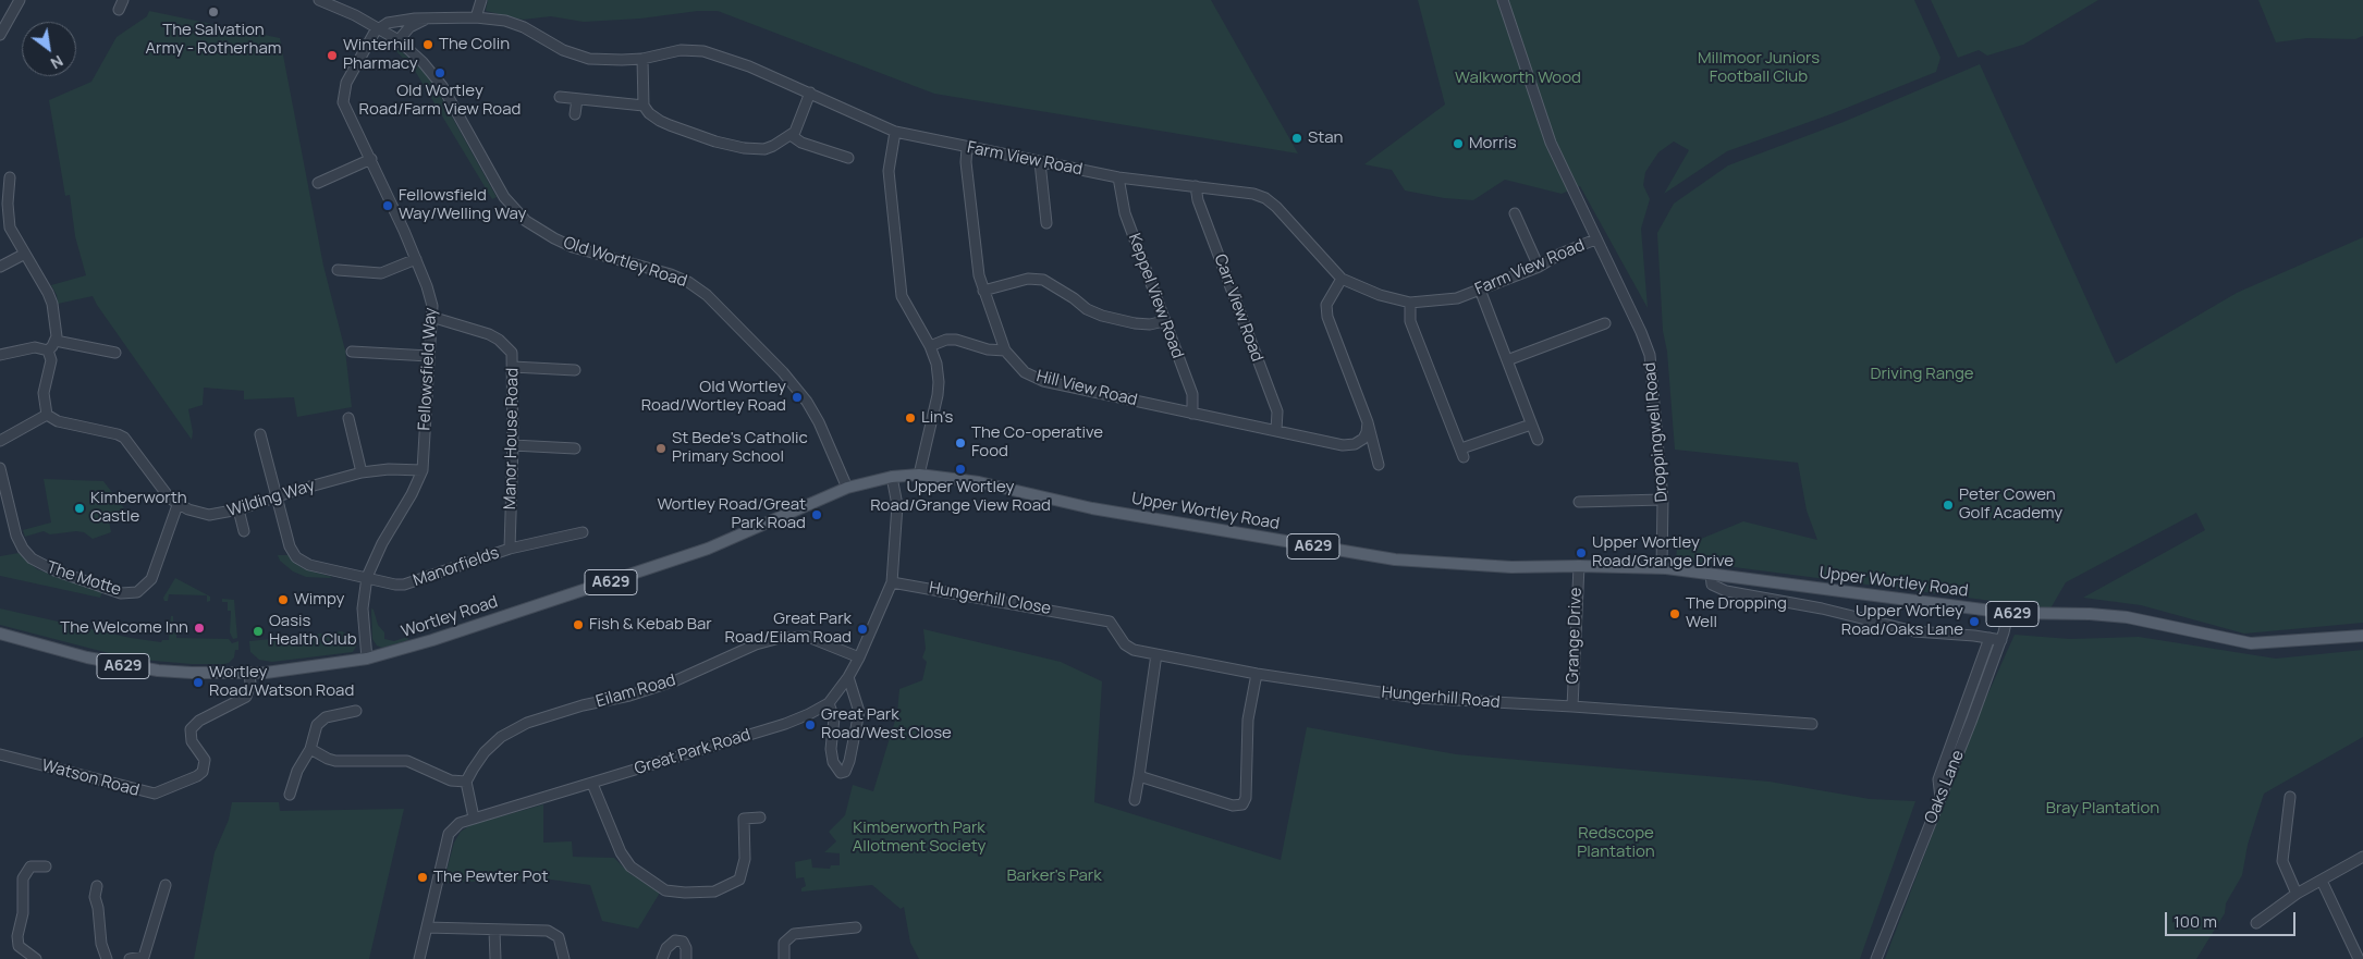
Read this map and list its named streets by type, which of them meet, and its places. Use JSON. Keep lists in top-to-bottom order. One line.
{"streets":{"main road":["Upper Wortley Road","A629","Wortley Road"],"street":["Farm View Road","Old Wortley Road","Keppel View Road","Carr View Road","Fellowsfield Way","Hill View Road","Droppingwell Road","Manor House Road","Wilding Way","Manorfields","The Motte","Hungerhill Close","Grange Drive","Eilam Road","Hungerhill Road","Great Park Road","Watson Road","Oaks Lane"]},"crossings":[["Farm View Road","Old Wortley Road"],["Farm View Road","Keppel View Road"],["Farm View Road","Carr View Road"],["Farm View Road","Fellowsfield Way"],["Farm View Road","Hill View Road"],["Farm View Road","Droppingwell Road"],["Old Wortley Road","Fellowsfield Way"],["Old Wortley Road","Wortley Road"],["Keppel View Road","Hill View Road"],["Carr View Road","Hill View Road"],["Fellowsfield Way","Manor House Road"],["Fellowsfield Way","Wilding Way"],["Fellowsfield Way","Manorfields"],["Fellowsfield Way","Wortley Road"],["Droppingwell Road","Upper Wortley Road"],["Manor House Road","Manorfields"],["Wilding Way","Manorfields"],["Wilding Way","The Motte"],["Upper Wortley Road","Wortley Road"],["Upper Wortley Road","Grange Drive"],["Upper Wortley Road","Great Park Road"],["Upper Wortley Road","Oaks Lane"],["Hungerhill Close","Hungerhill Road"],["Hungerhill Close","Great Park Road"],["Wortley Road","Great Park Road"],["Wortley Road","Watson Road"],["Grange Drive","Hungerhill Road"],["Eilam Road","Great Park Road"]],"parks":["Millmoor Juniors Football Club","Walkworth Wood","Driving Range","Bray Plantation","Kimberworth Park Allotment Society","Redscope Plantation","Barker's Park"],"places":["The Salvation Army - Rotherham","The Colin","Winterhill Pharmacy","Old Wortley Road/Farm View Road","Stan","Morris","Fellowsfield Way/Welling Way","Old Wortley Road/Wortley Road","Lin's","The Co-operative Food","St Bede's Catholic Primary School","Upper Wortley Road/Grange View Road","Peter Cowen Golf Academy","Kimberworth Castle","Wortley Road/Great Park Road","Upper Wortley Road/Grange Drive","Wimpy","The Dropping Well","Upper Wortley Road/Oaks Lane","Fish & Kebab Bar","The Welcome Inn","Great Park Road/Eilam Road","Oasis Health Club","Wortley Road/Watson Road","Great Park Road/West Close","The Pewter Pot"],"scale_bar":"100 m","north":"bottom right"}
